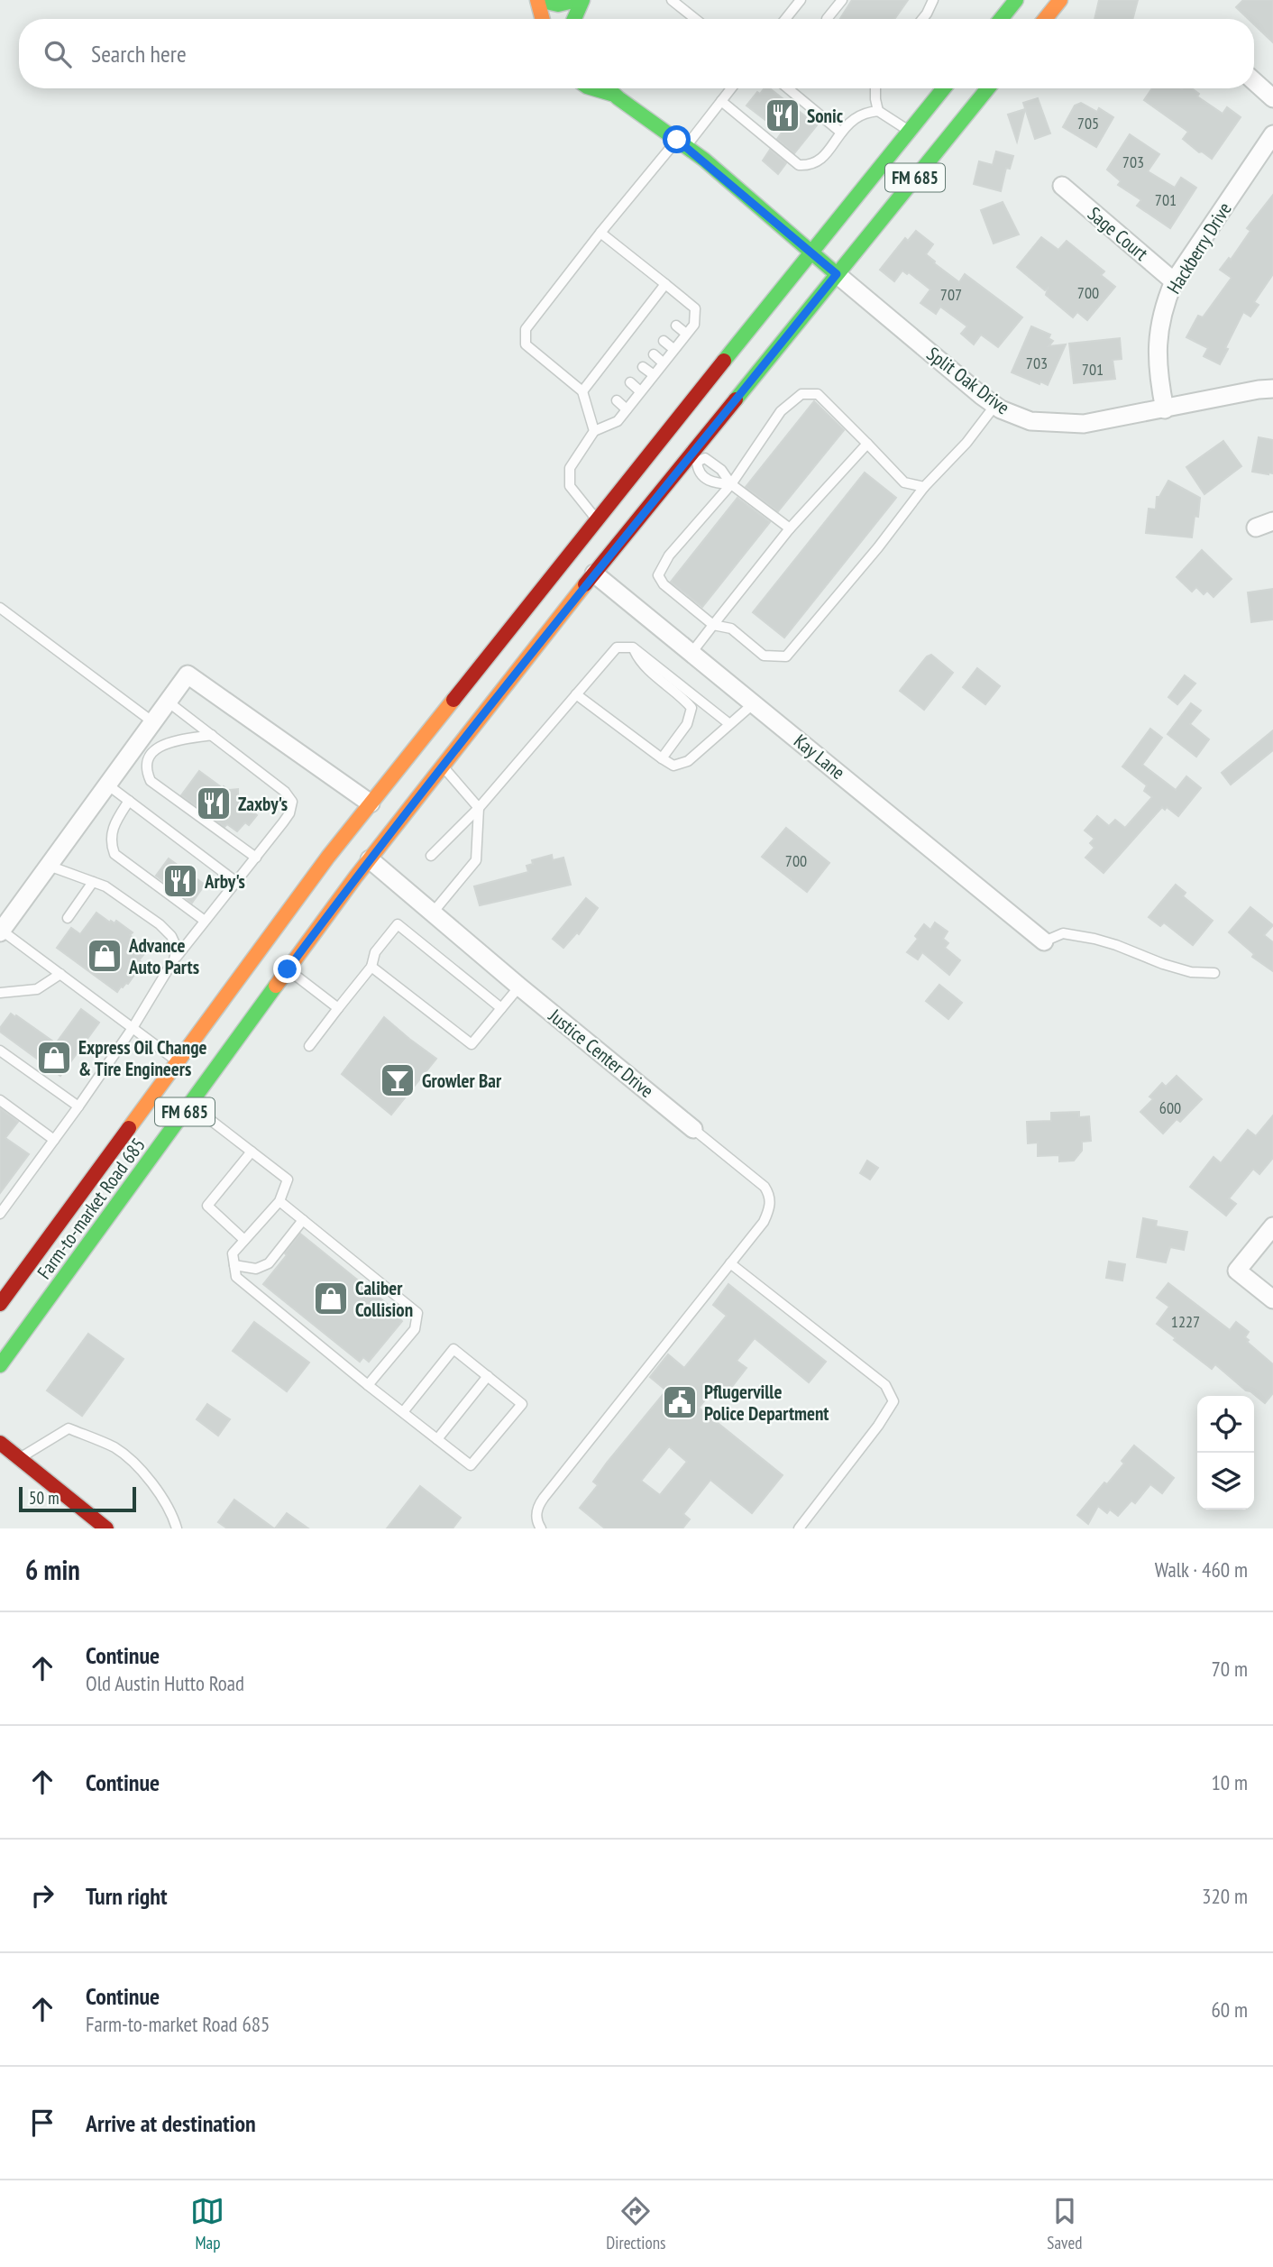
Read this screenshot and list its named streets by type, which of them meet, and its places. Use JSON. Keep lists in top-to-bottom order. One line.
{"streets":{"main road":["FM 685","Farm-to-market Road 685"],"street":["Sage Court","Hackberry Drive","Split Oak Drive","Kay Lane","Justice Center Drive"]},"crossings":[["FM 685","Split Oak Drive"],["FM 685","Kay Lane"],["FM 685","Justice Center Drive"],["FM 685","Farm-to-market Road 685"],["Sage Court","Hackberry Drive"],["Hackberry Drive","Split Oak Drive"],["Justice Center Drive","Farm-to-market Road 685"]],"places":{"restaurant":["Sonic","Zaxby's","Arby's"],"shop":["Advance Auto Parts","Express Oil Change & Tire Engineers","Caliber Collision"],"bar":["Growler Bar"],"public building":["Pflugerville Police Department"]},"house_numbers":["705","703","701","700","707","703","701","700","600","1227"],"scale_bar":"50 m","page":{"search":"Search here","scale":"50 m","heading":["6 min","Walk · 460 m"],"list":[["Continue","Old Austin Hutto Road","70 m"],["Continue","10 m"],["Turn right","320 m"],["Continue","Farm-to-market Road 685","60 m"],"Arrive at destination"],"nav":["Map","Directions","Saved"]}}
